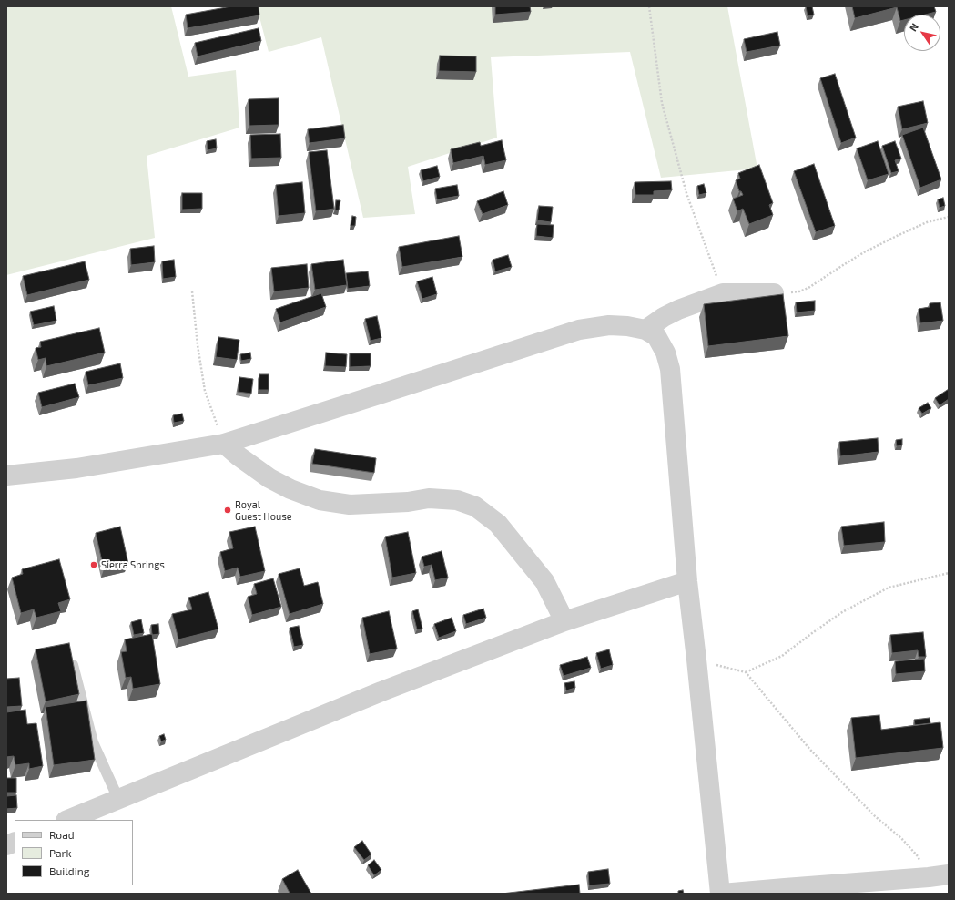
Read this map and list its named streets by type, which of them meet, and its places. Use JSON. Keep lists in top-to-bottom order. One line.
{"places":["Royal Guest House","Sierra Springs"],"legend":["Road","Park","Building"],"north":"top left"}
